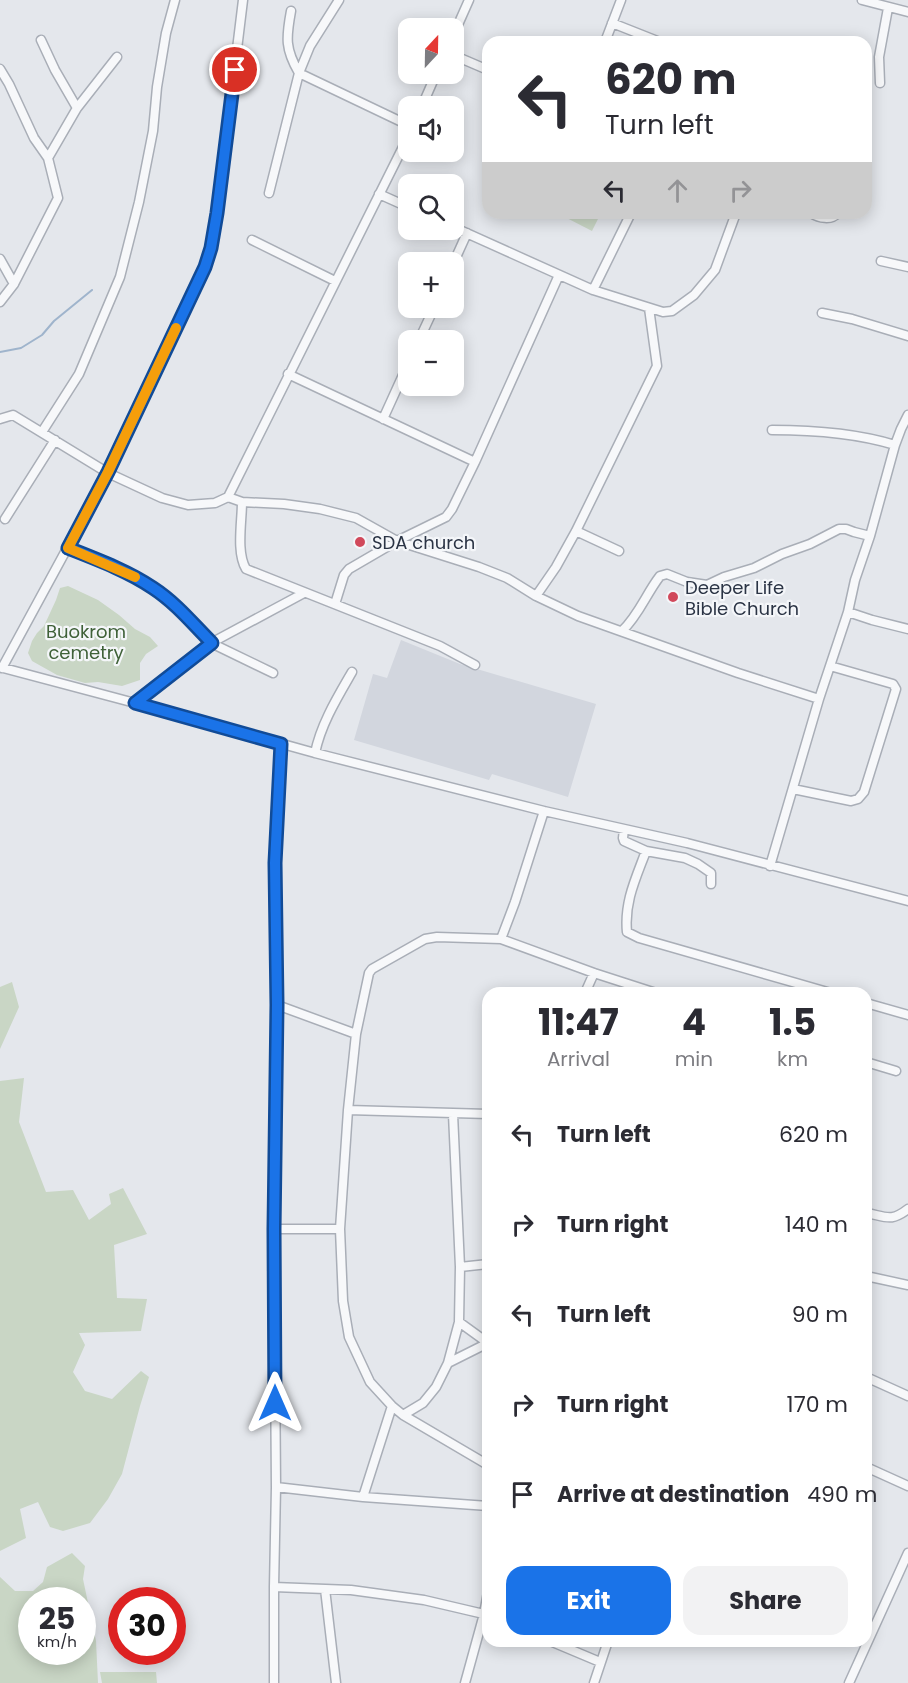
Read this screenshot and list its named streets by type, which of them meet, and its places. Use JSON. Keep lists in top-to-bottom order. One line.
{"parks":["Buokrom cemetry"],"places":["SDA church","Deeper Life Bible Church"],"north":"top","page":{"map_buttons":["+","−"],"turn":["620 m","Turn left"],"eta":["11:47","Arrival","4","min","1.5","km"],"list":[{"name":"Turn left","value":"620 m"},{"name":"Turn right","value":"140 m"},{"name":"Turn left","value":"90 m"},{"name":"Turn right","value":"170 m"},{"name":"Arrive at destination","value":"490 m"}],"buttons":["Exit","Share"],"speed":"25 km/h","limit":"30"}}
